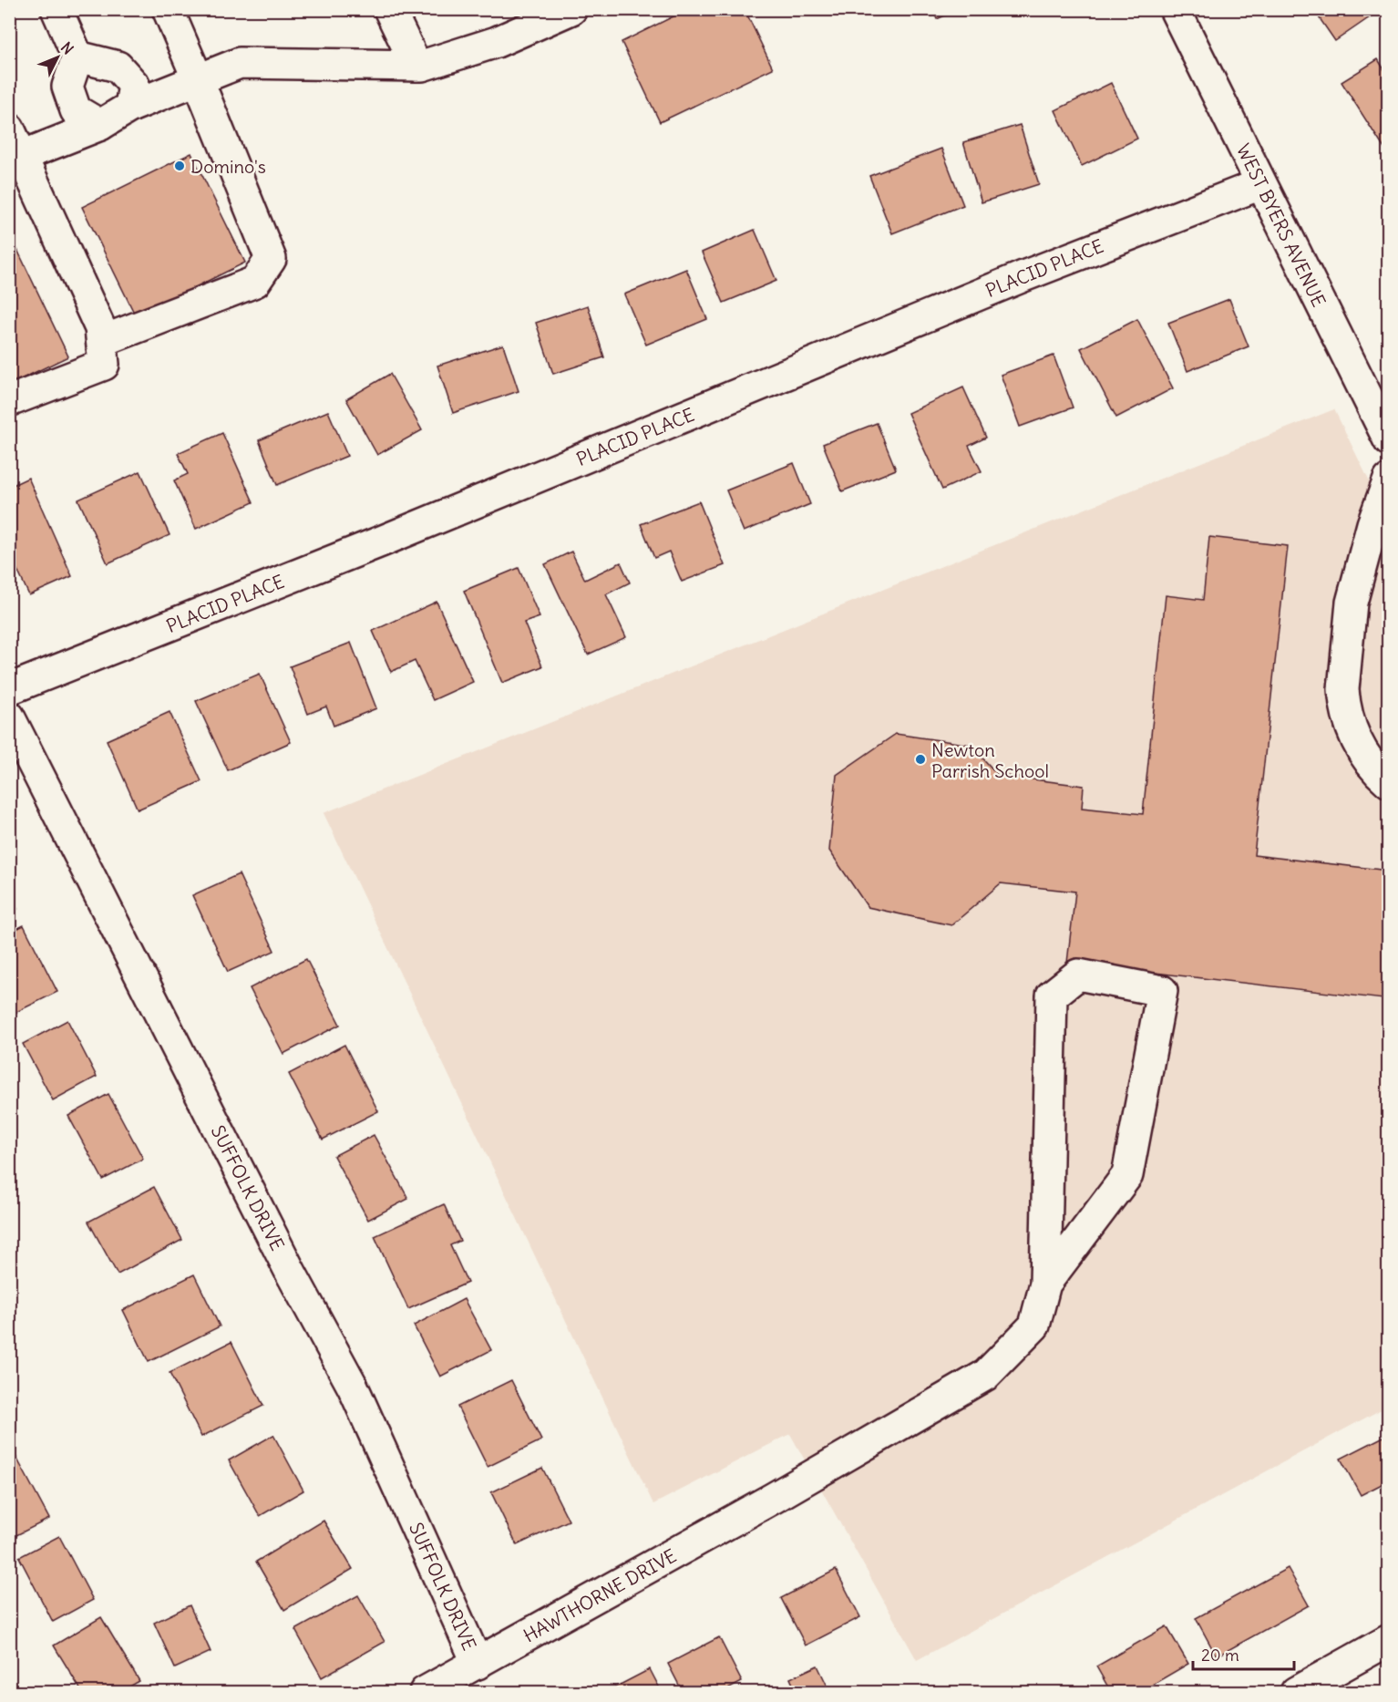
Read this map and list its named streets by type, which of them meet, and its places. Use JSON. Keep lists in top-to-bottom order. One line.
{"streets":{"street":["WEST BYERS AVENUE","PLACID PLACE","SUFFOLK DRIVE","HAWTHORNE DRIVE"]},"crossings":[["WEST BYERS AVENUE","PLACID PLACE"],["SUFFOLK DRIVE","HAWTHORNE DRIVE"]],"places":["Domino's","Newton Parrish School"],"scale_bar":"20 m","north":"top right"}
